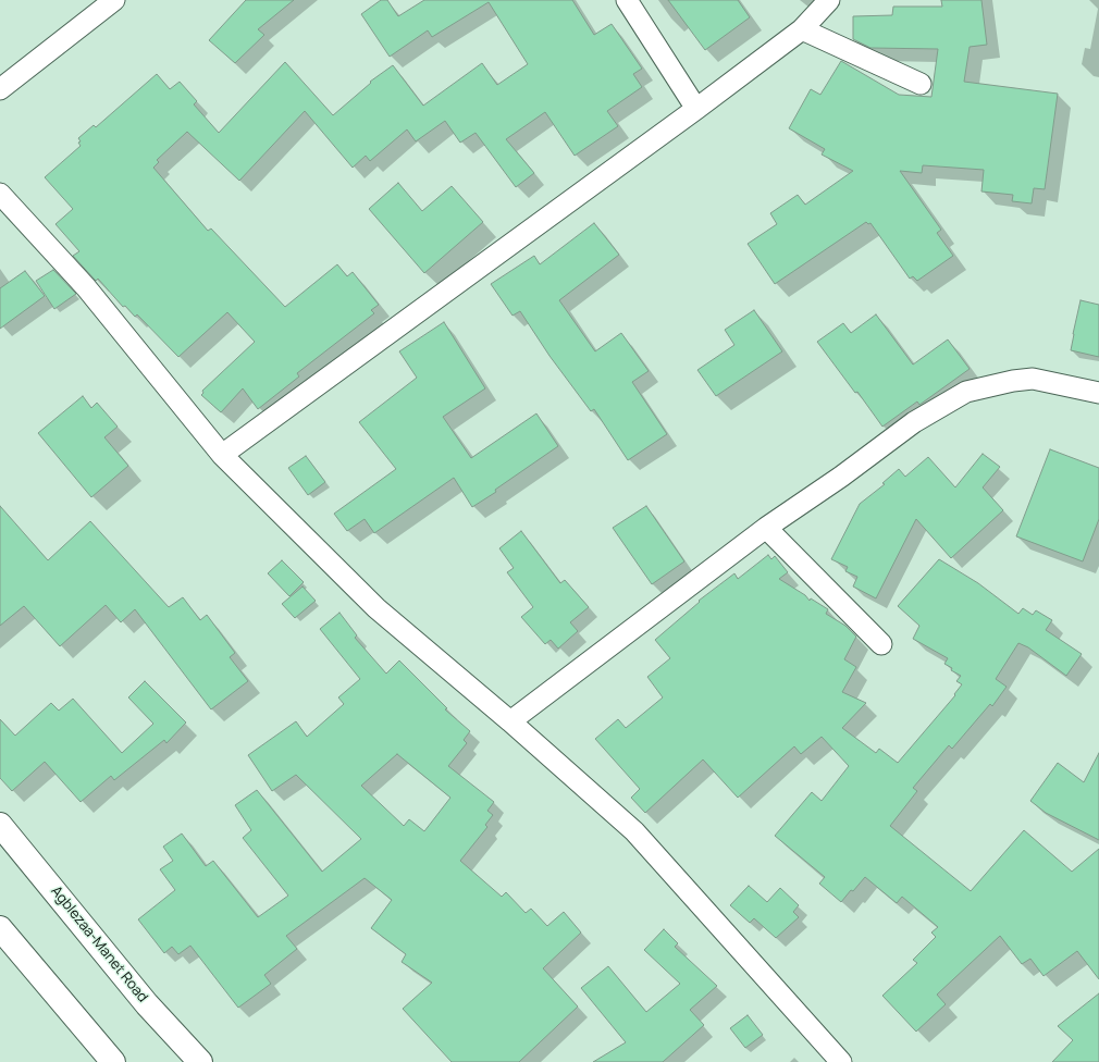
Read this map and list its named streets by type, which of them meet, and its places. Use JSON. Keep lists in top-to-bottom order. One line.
{"streets":{"main road":["Agblezaa-Manet Road"]}}
